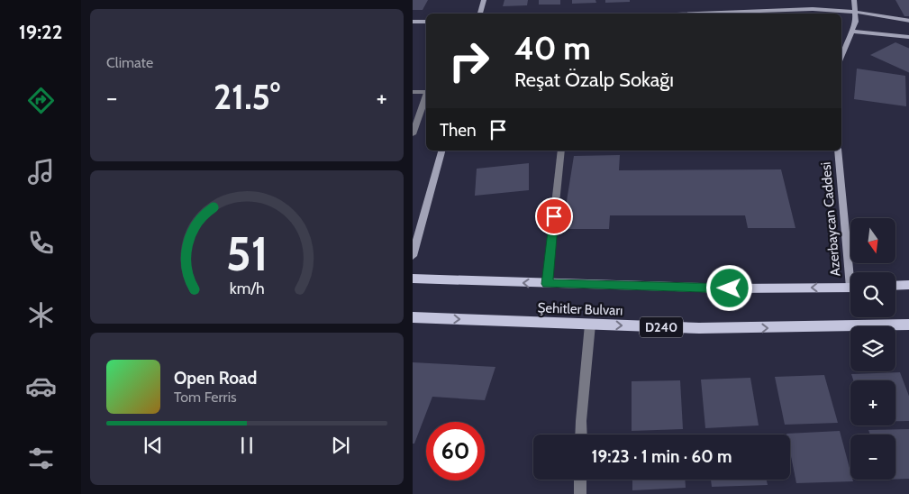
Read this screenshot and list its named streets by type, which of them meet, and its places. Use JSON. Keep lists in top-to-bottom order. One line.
{"streets":{"main road":["Şehitler Bulvarı","D240"],"street":["Azerbaycan Caddesi"]},"north":"bottom","page":{"tabs":"19:22","tile":"Climate","turn":["40 m","Reşat Özalp Sokağı"],"heat":["−","21.5°","+"],"then":"Then","map_buttons":["+","−"],"song":["Open Road","Tom Ferris"],"limit":"60","trip":"19:23 · 1 min · 60 m","gauge":["51","km/h"]}}
